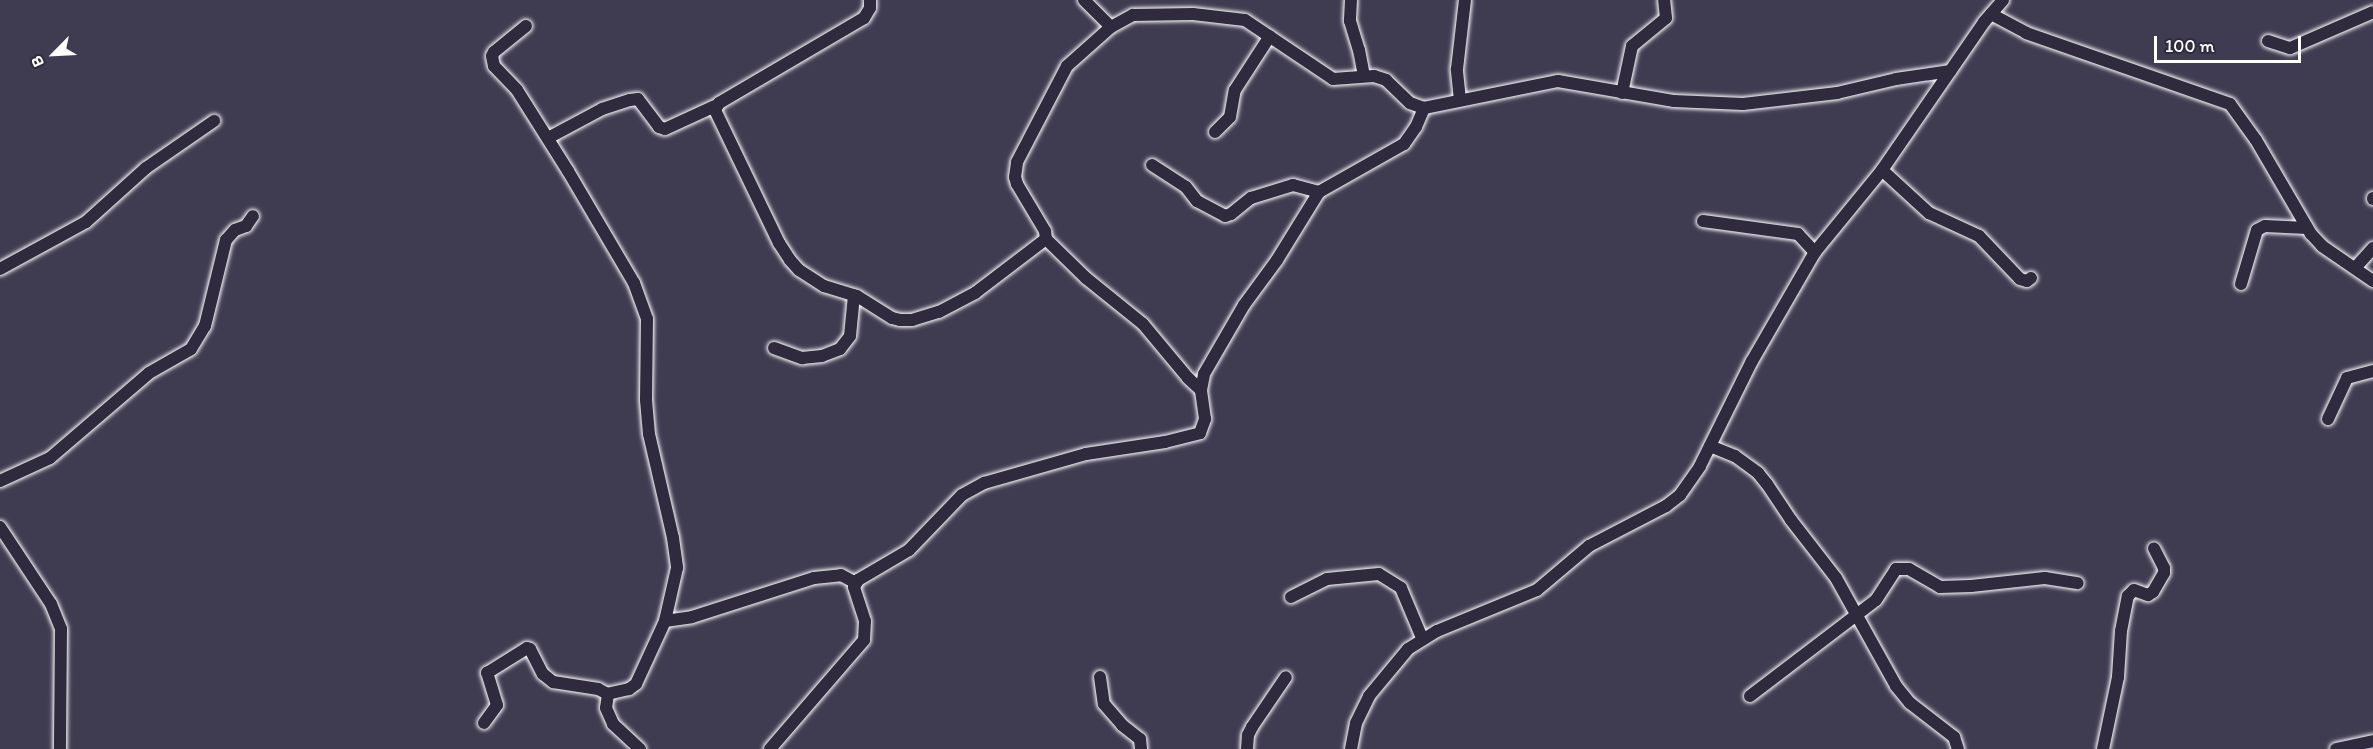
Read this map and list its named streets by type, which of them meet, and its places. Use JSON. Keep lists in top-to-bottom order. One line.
{"scale_bar":"100 m","north":"bottom left"}
